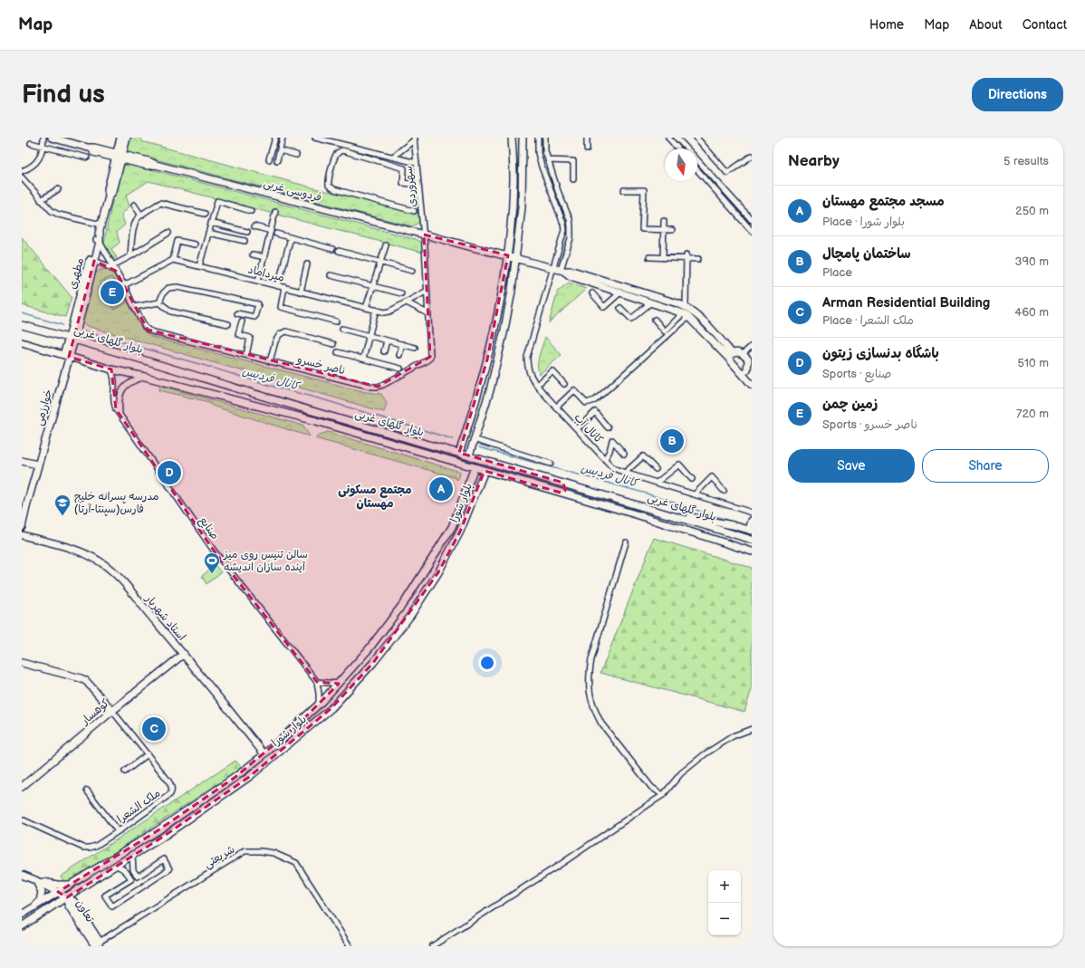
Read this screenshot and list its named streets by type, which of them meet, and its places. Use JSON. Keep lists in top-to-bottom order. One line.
{"streets":{"main road":["فردوسی غربی","مطهری","بلوار گلهای غربی","خوارزمی","بلوار شورا","استاد شهریار","کوهسار","تعاون"],"street":["سهروردی","میرداماد","ناصر خسرو","کانال آب","صنایع","ملک الشعرا","شریعتی"]},"crossings":[["سهروردی","فردوسی غربی"],["سهروردی","ناصر خسرو"],["فردوسی غربی","مطهری"],["فردوسی غربی","ناصر خسرو"],["فردوسی غربی","کانال آب"],["مطهری","بلوار گلهای غربی"],["مطهری","ناصر خسرو"],["مطهری","خوارزمی"],["میرداماد","ناصر خسرو"],["بلوار گلهای غربی","خوارزمی"],["بلوار گلهای غربی","بلوار شورا"],["بلوار گلهای غربی","صنایع"],["بلوار شورا","استاد شهریار"],["بلوار شورا","تعاون"],["استاد شهریار","کوهسار"],["کوهسار","ملک الشعرا"],["شریعتی","تعاون"]],"districts":["مجتمع مسکونی مهستان"],"water":["کانال فردیس"],"places":{"school or university":["مدرسه پسرانه خلیج فارس(سپنتا-آرتا)"],"sports":["سالن تنیس روی میز آینده سازان اندیشه"]},"north":"bottom","page":{"header":"Map","nav":["Home","Map","About","Contact"],"buttons":["Directions",["Save","Share"]],"title":"Find us","heading":["Nearby","5 results"],"list":[{"mark":"A","name":"مسجد مجتمع مهستان","note":"Place · بلوار شورا","value":"250 m"},{"mark":"B","name":"ساختمان پامچال","note":"Place","value":"390 m"},{"mark":"C","name":"Arman Residential Building","note":"Place · ملک الشعرا","value":"460 m"},{"mark":"D","name":"باشگاه بدنسازی زیتون","note":"Sports · صنایع","value":"510 m"},{"mark":"E","name":"زمین چمن","note":"Sports · ناصر خسرو","value":"720 m"}],"pins":["E","B","D","A","C"],"map_buttons":["+","−"]}}
